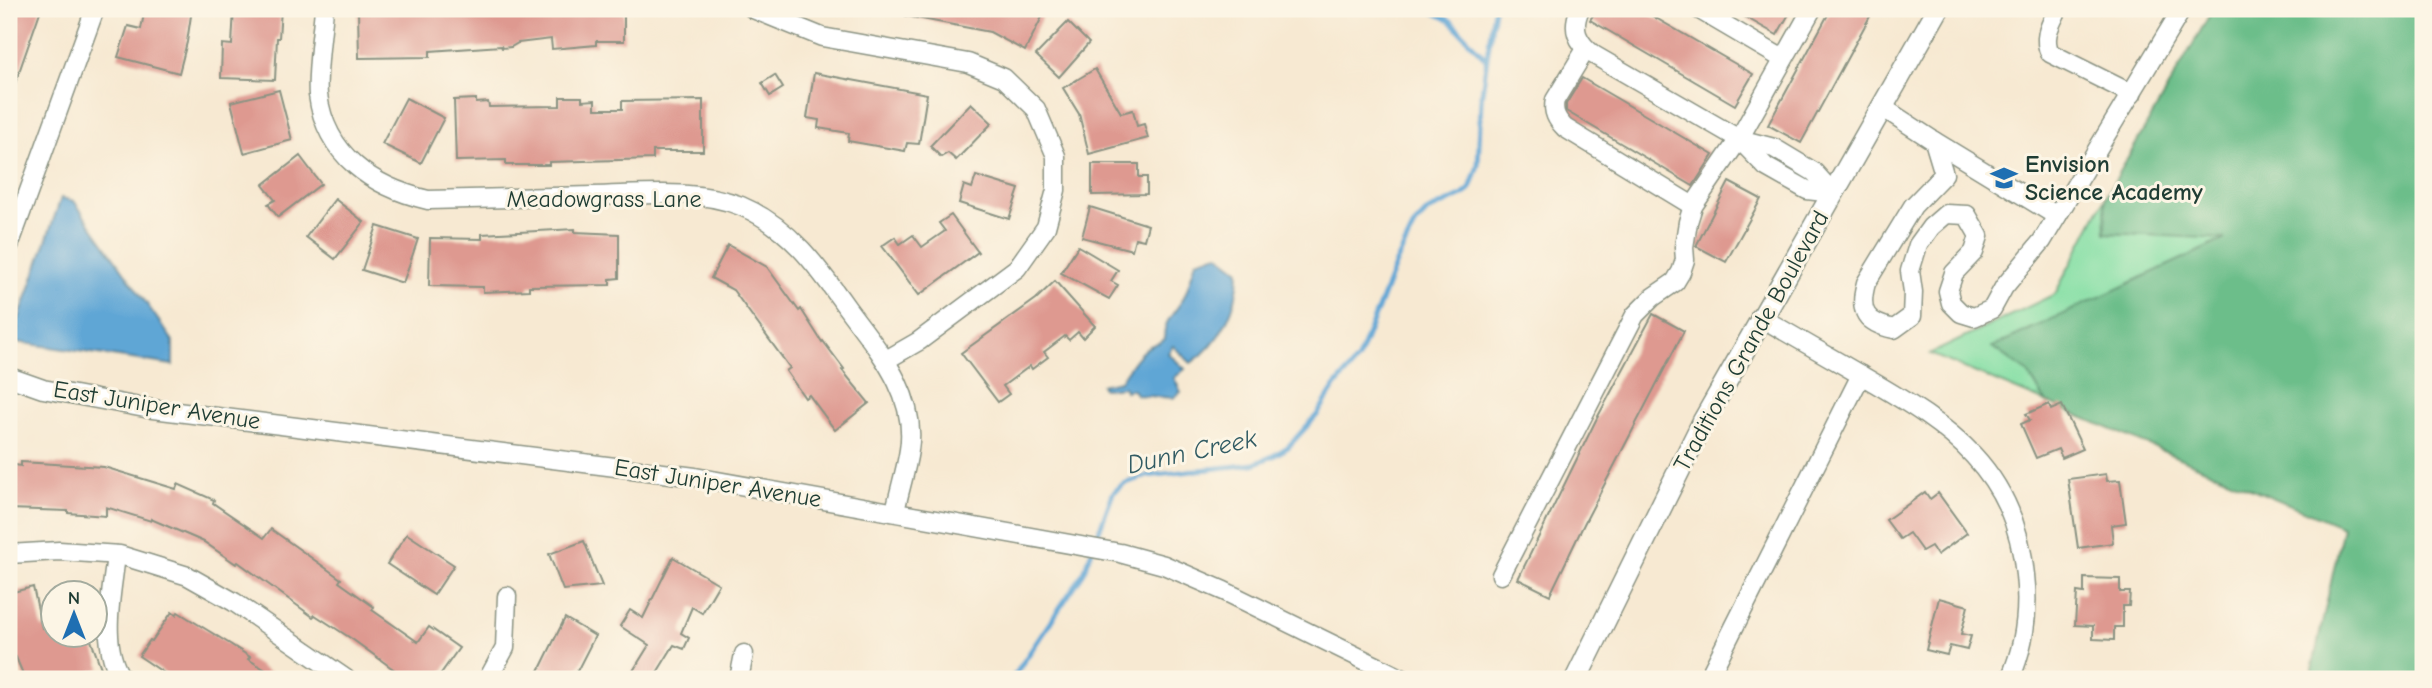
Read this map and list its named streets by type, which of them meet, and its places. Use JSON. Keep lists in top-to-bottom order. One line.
{"streets":{"main road":["Traditions Grande Boulevard"],"street":["Meadowgrass Lane","East Juniper Avenue"]},"crossings":[["Meadowgrass Lane","East Juniper Avenue"]],"water":["Dunn Creek"],"places":{"school or university":["Envision Science Academy"]},"north":"top"}
